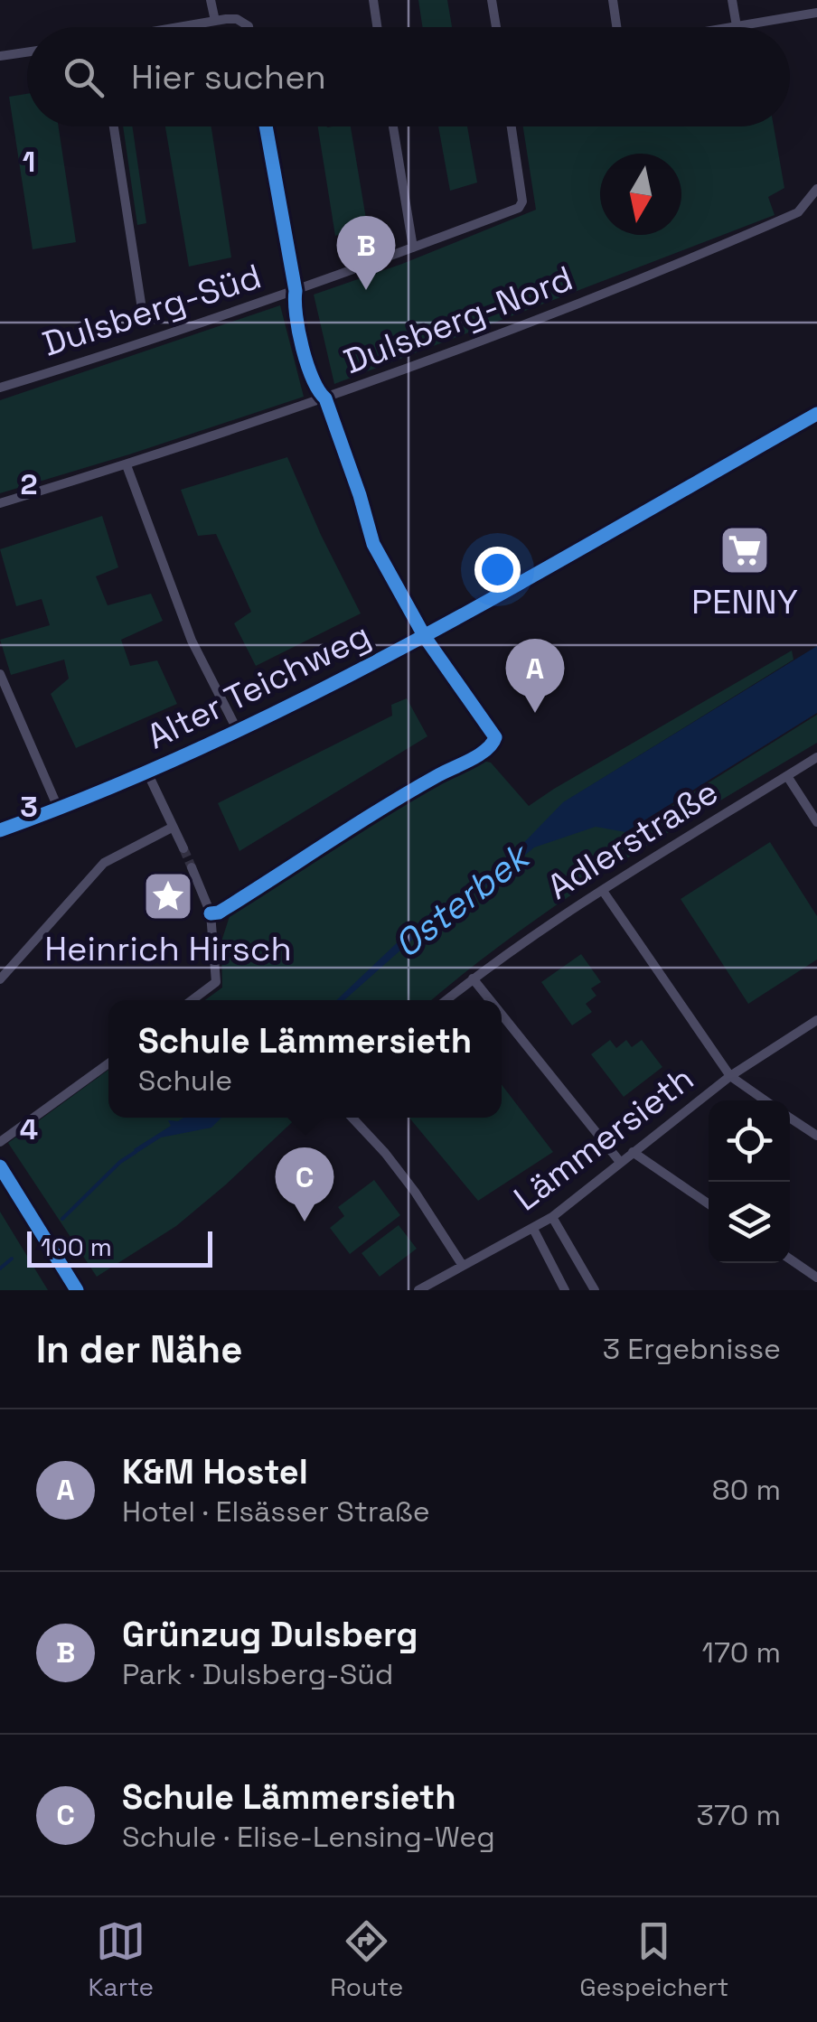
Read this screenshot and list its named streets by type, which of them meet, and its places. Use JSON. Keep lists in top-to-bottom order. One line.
{"streets":{"street":["Dulsberg-Süd","Dulsberg-Nord","Alter Teichweg","Adlerstraße","Lämmersieth"]},"water":["Osterbek"],"places":{"supermarket":["PENNY"],"place":["Heinrich Hirsch"]},"scale_bar":"100 m","north":"bottom","page":{"search":"Hier suchen","pins":["B","A","C"],"popup":["Schule Lämmersieth","Schule"],"scale":"100 m","heading":["In der Nähe","3 Ergebnisse"],"list":[{"mark":"A","name":"K&M Hostel","note":"Hotel · Elsässer Straße","value":"80 m"},{"mark":"B","name":"Grünzug Dulsberg","note":"Park · Dulsberg-Süd","value":"170 m"},{"mark":"C","name":"Schule Lämmersieth","note":"Schule · Elise-Lensing-Weg","value":"370 m"}],"nav":["Karte","Route","Gespeichert"]},"grid":{"rows":["1","2","3","4"]}}
